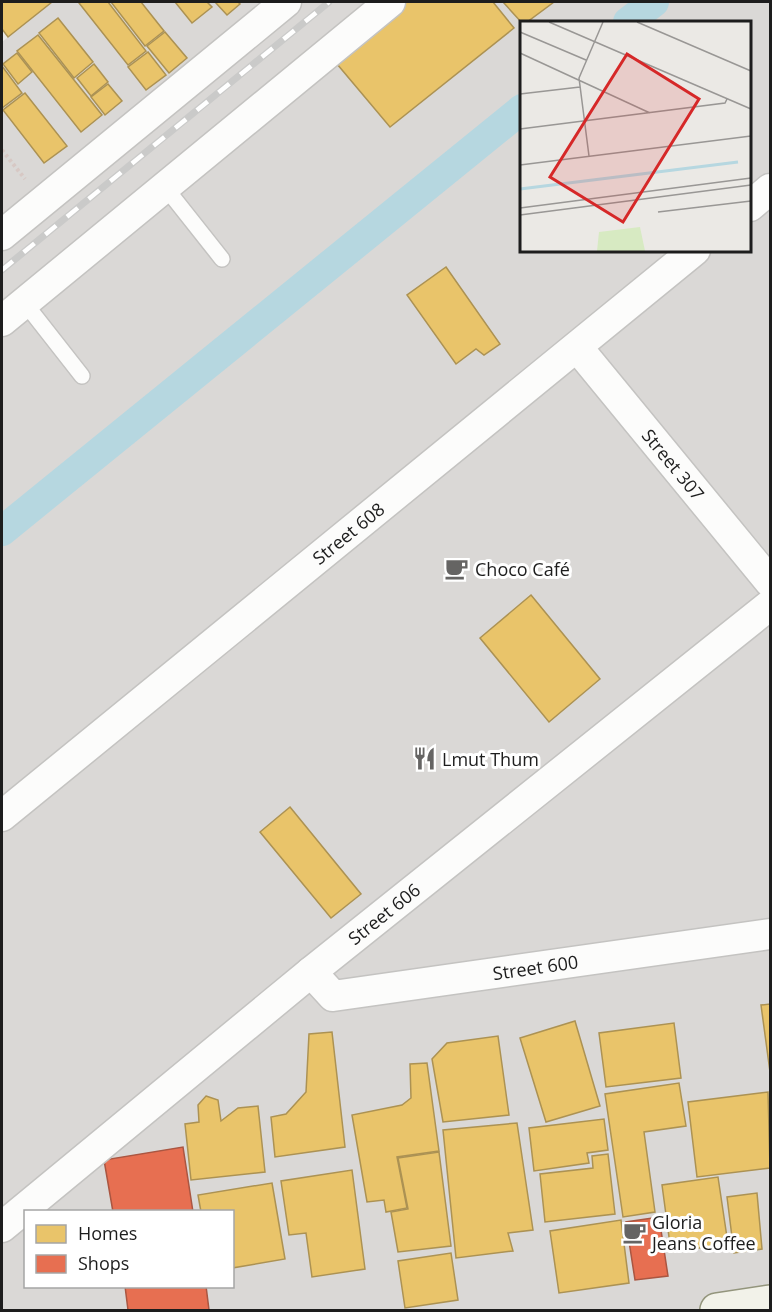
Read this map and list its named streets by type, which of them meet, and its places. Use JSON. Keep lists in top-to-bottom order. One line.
{"streets":{"street":["Street 307","Street 608","Street 606","Street 600"]},"crossings":[["Street 307","Street 608"],["Street 606","Street 600"]],"places":{"cafe":["Choco Café","Gloria Jeans Coffee"],"restaurant":["Lmut Thum"]},"legend":["Homes","Shops"]}
